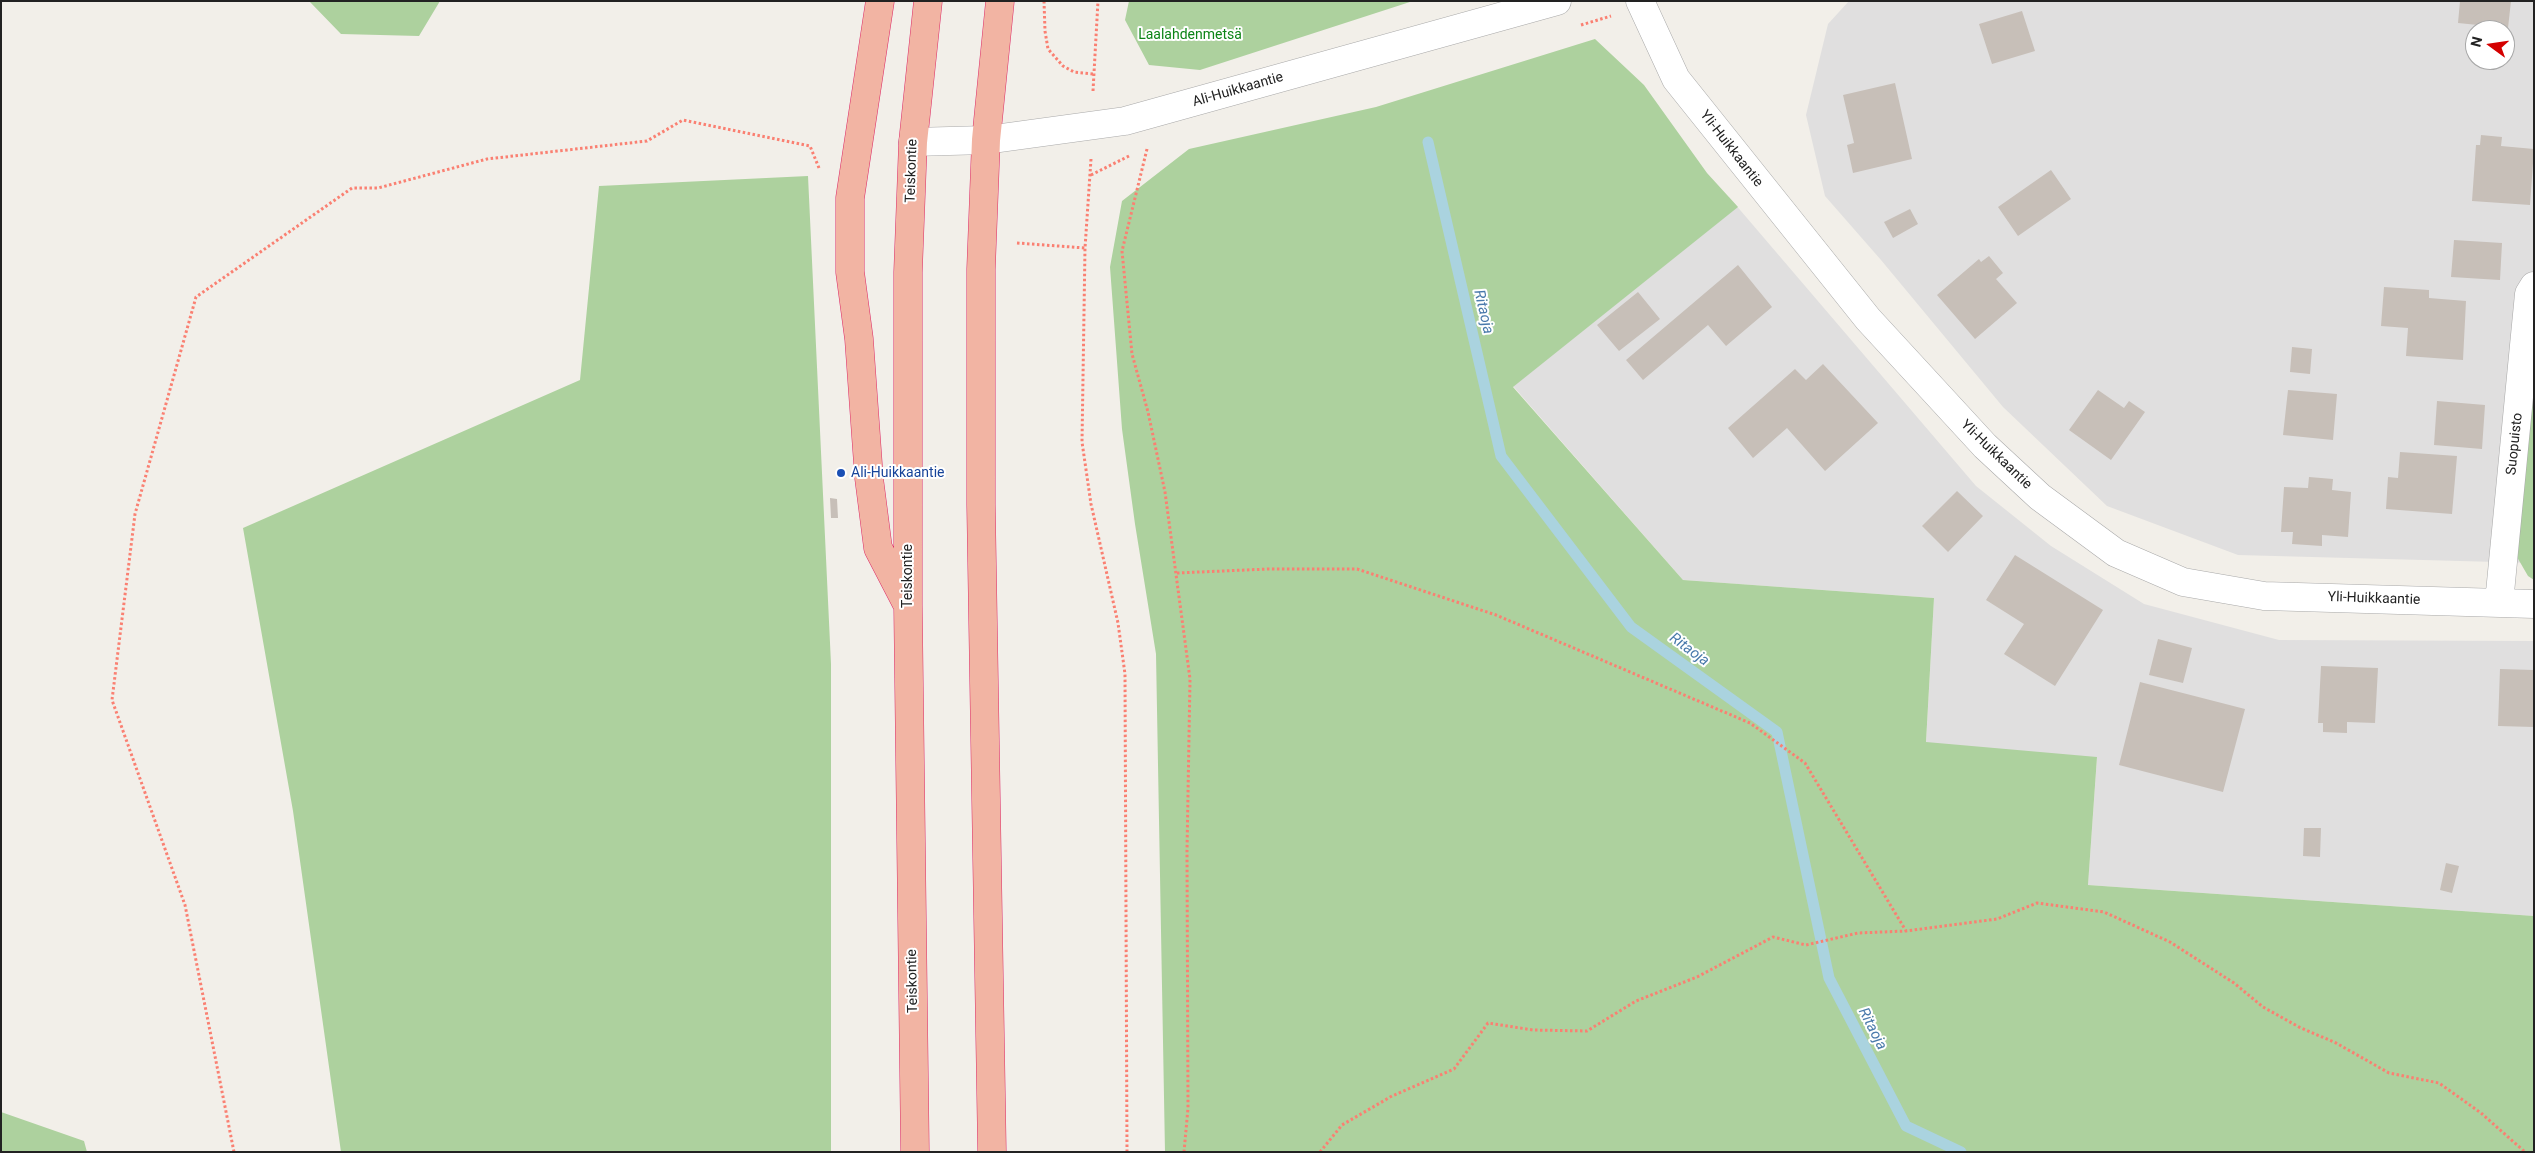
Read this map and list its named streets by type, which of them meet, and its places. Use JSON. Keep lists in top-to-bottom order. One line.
{"streets":{"highway":["Teiskontie"],"street":["Ali-Huikkaantie","Yli-Huikkaantie","Suopuisto"]},"crossings":[["Ali-Huikkaantie","Teiskontie"],["Yli-Huikkaantie","Suopuisto"]],"water":["Ritaoja"],"parks":["Laalahdenmetsä"],"places":["Ali-Huikkaantie"],"north":"left"}
